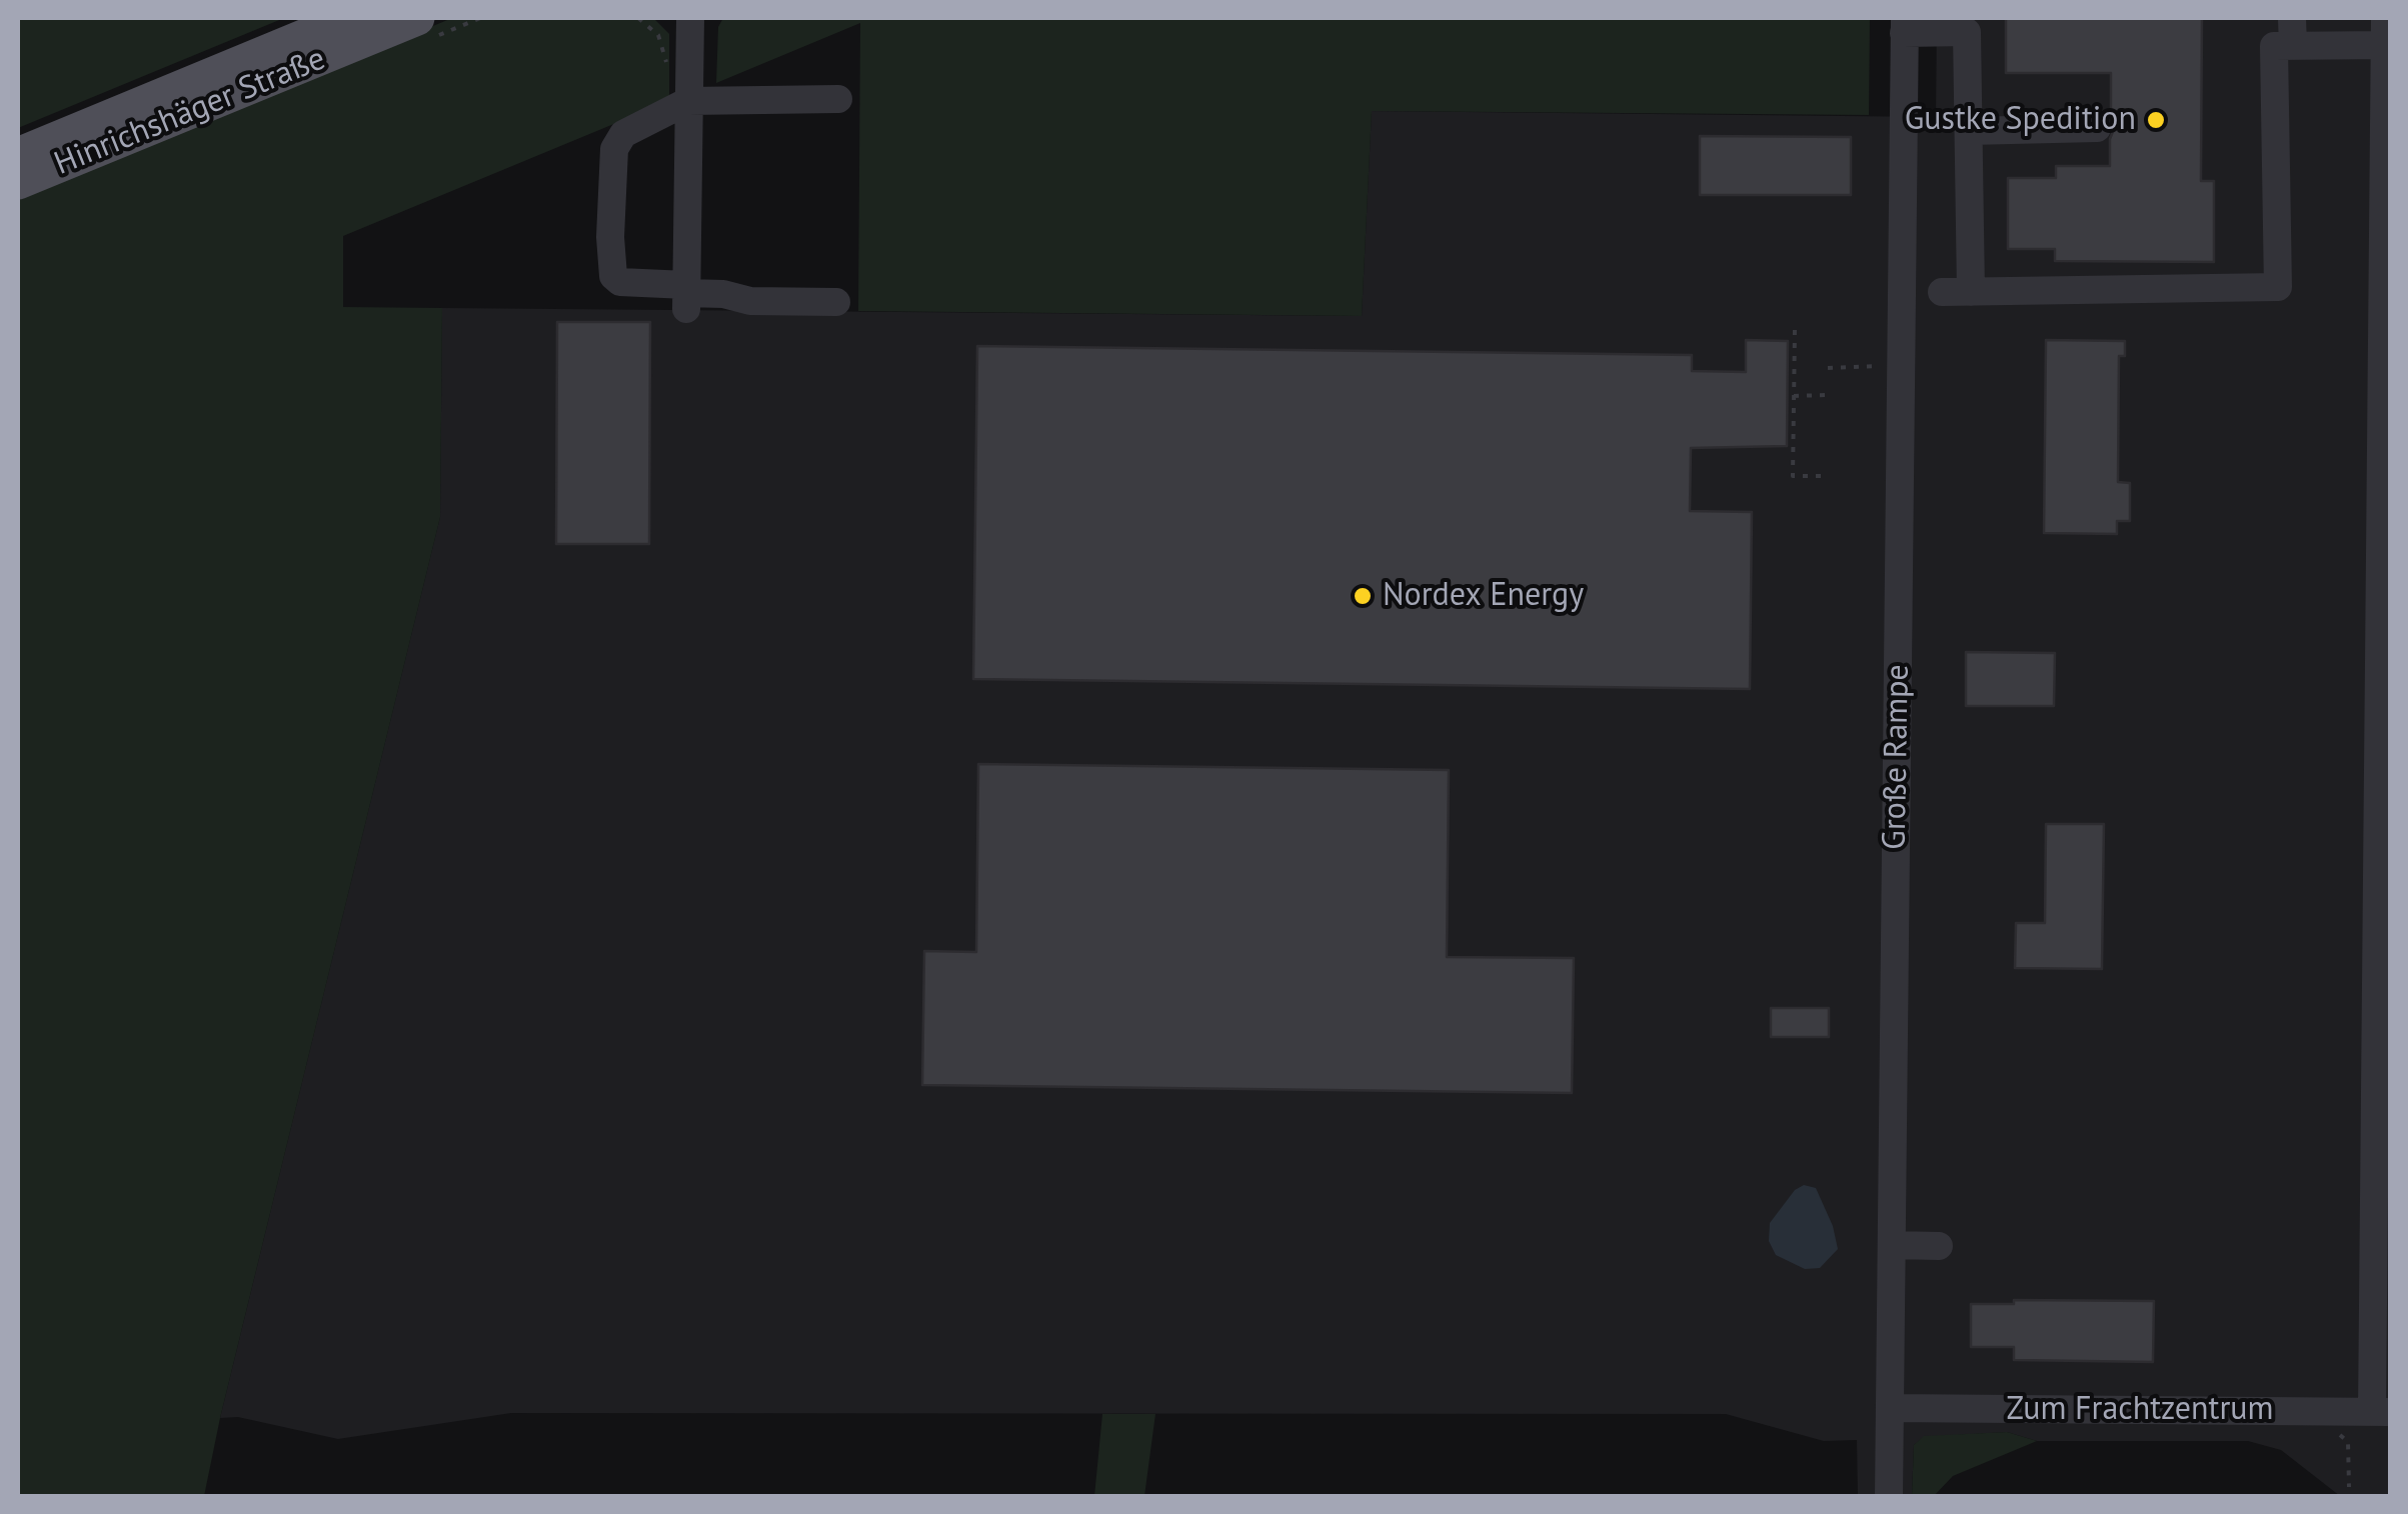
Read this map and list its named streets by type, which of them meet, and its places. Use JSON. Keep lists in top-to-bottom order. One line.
{"streets":{"main road":["Hinrichshäger Straße"],"street":["Große Rampe","Zum Frachtzentrum"]},"crossings":[["Große Rampe","Zum Frachtzentrum"]],"places":["Gustke Spedition","Nordex Energy"]}
